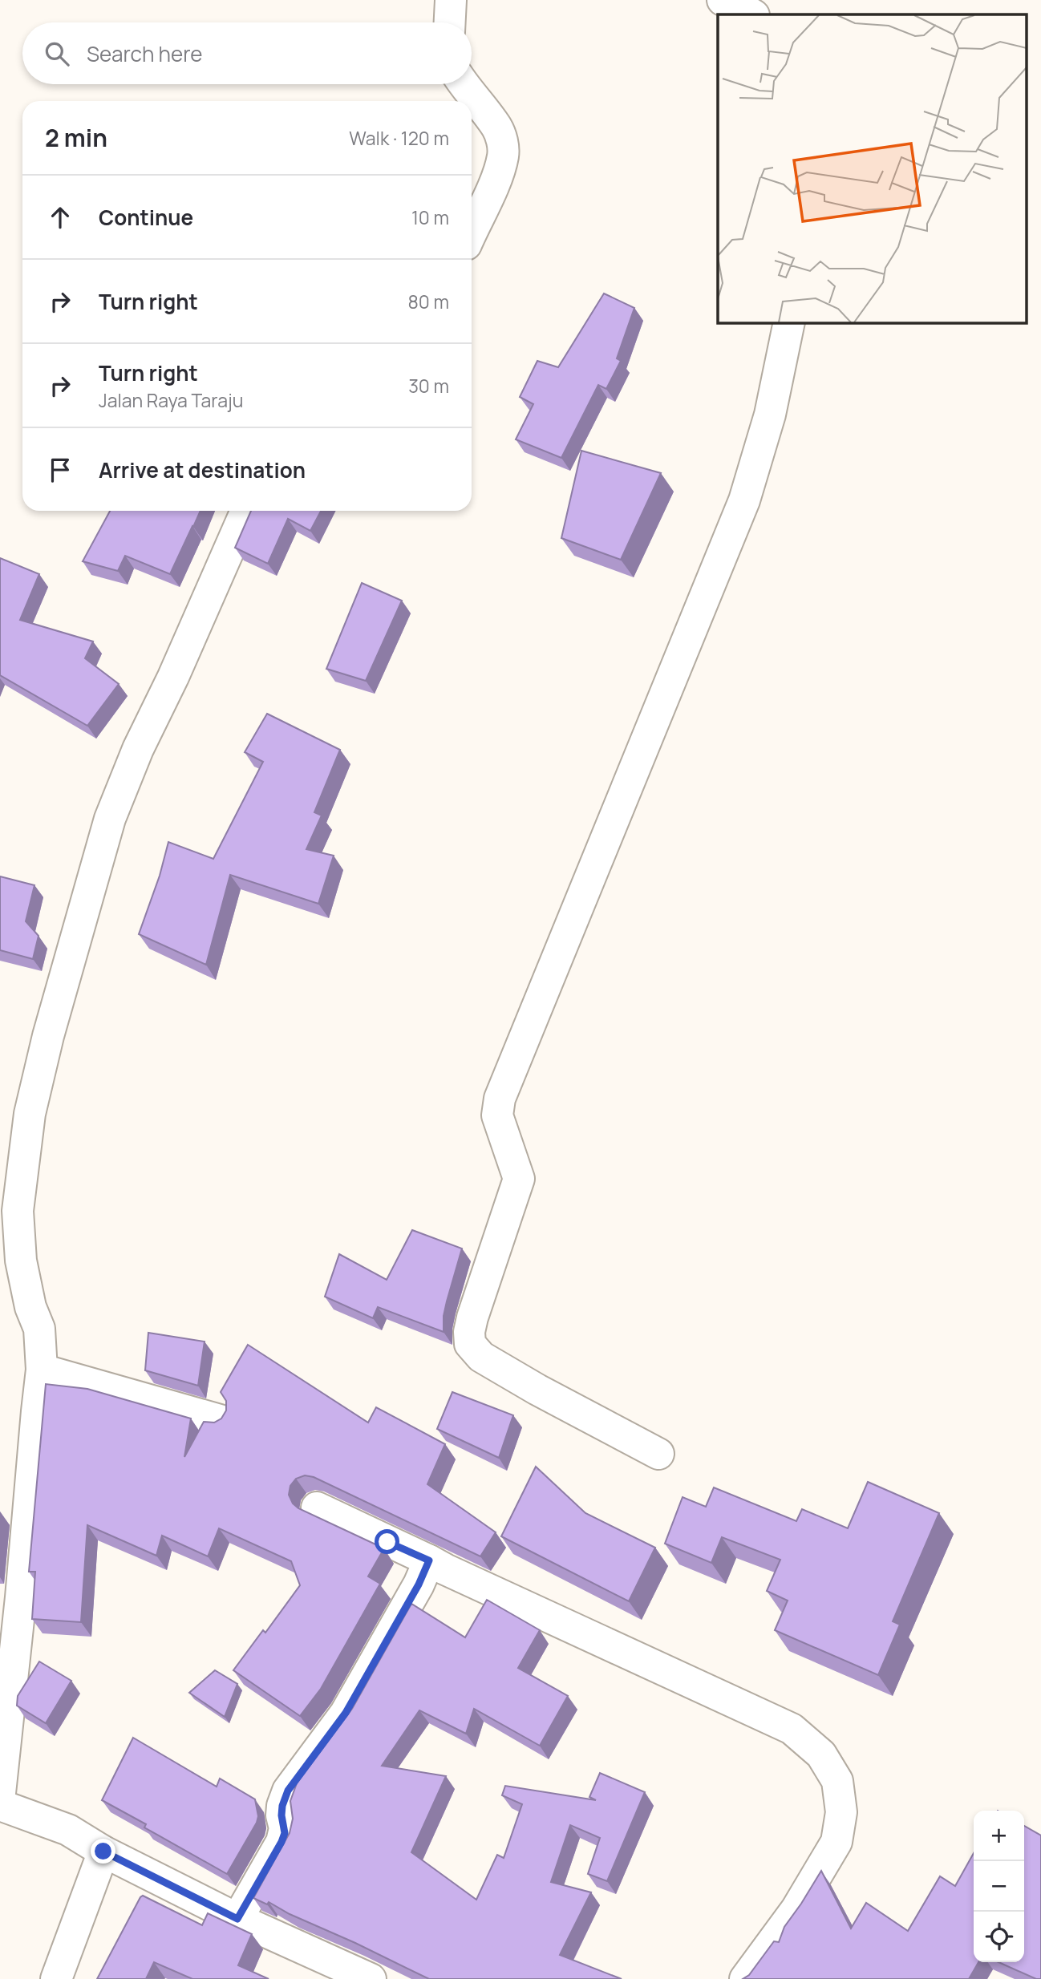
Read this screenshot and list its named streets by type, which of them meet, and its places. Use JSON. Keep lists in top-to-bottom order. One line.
{"page":{"search":"Search here","heading":["2 min","Walk · 120 m"],"list":[["Continue","10 m"],["Turn right","80 m"],["Turn right","Jalan Raya Taraju","30 m"],"Arrive at destination"],"map_buttons":["+","−"]}}
